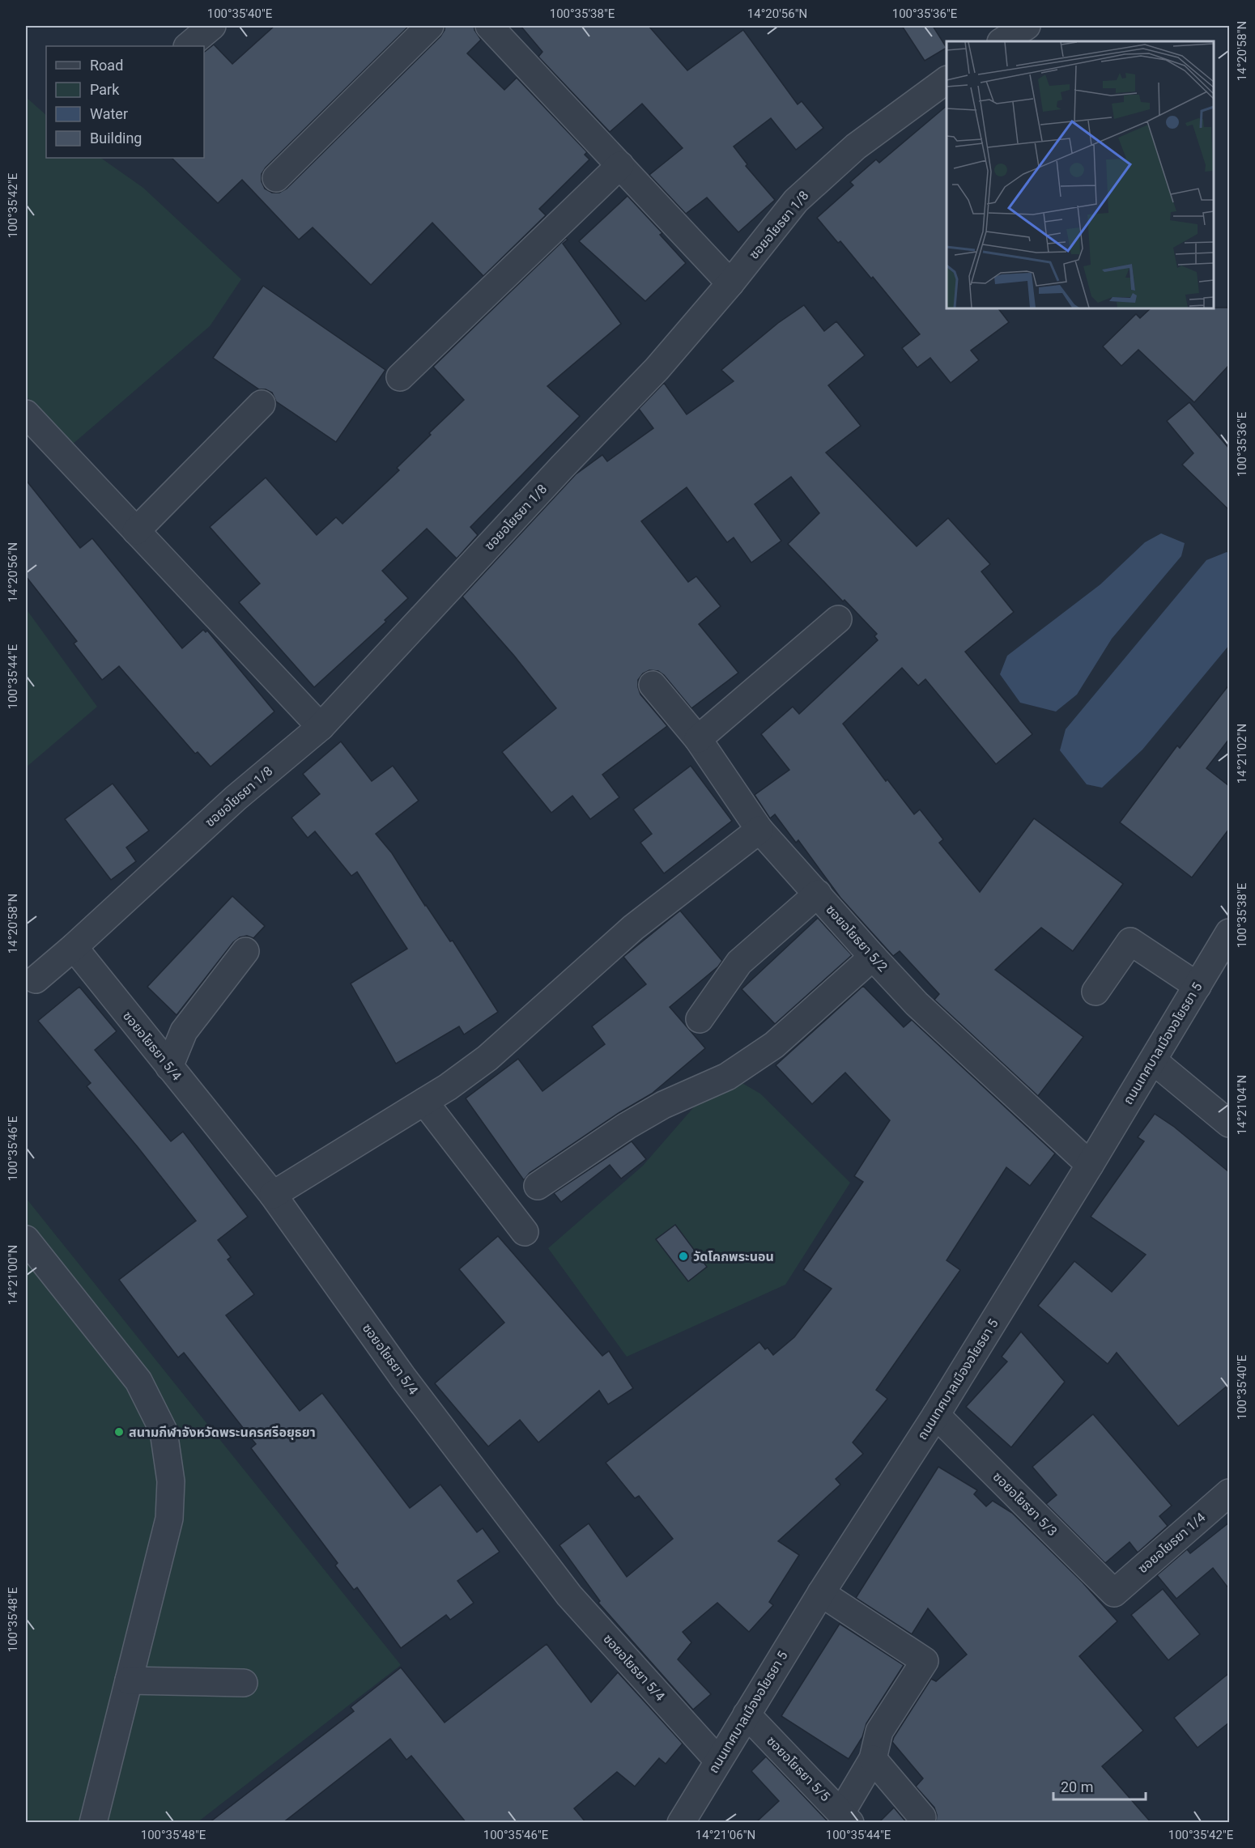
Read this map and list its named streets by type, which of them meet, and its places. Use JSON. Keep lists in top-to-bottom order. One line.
{"streets":{"street":["ซอยอโยธยา 1/8","ซอยอโยธยา 5/2","ถนนเทศบาลเมืองอโยธยา 5","ซอยอโยธยา 5/4","ซอยอโยธยา 5/3","ซอยอโยธยา 1/4","ซอยอโยธยา 5/5"]},"crossings":[["ซอยอโยธยา 1/8","ซอยอโยธยา 5/4"],["ซอยอโยธยา 5/2","ถนนเทศบาลเมืองอโยธยา 5"],["ถนนเทศบาลเมืองอโยธยา 5","ซอยอโยธยา 5/4"],["ถนนเทศบาลเมืองอโยธยา 5","ซอยอโยธยา 5/3"],["ถนนเทศบาลเมืองอโยธยา 5","ซอยอโยธยา 5/5"],["ซอยอโยธยา 5/3","ซอยอโยธยา 1/4"]],"places":["วัดโคกพระนอน","สนามกีฬาจังหวัดพระนครศรีอยุธยา"],"legend":["Road","Park","Water","Building"],"scale_bar":"20 m","coordinates":["100°35'40\"E","100°35'38\"E","14°20'56\"N","100°35'36\"E","14°20'58\"N","100°35'42\"E","100°35'44\"E","14°21'02\"N","14°21'04\"N","100°35'46\"E","14°21'00\"N","100°35'48\"E","14°21'06\"N"]}
